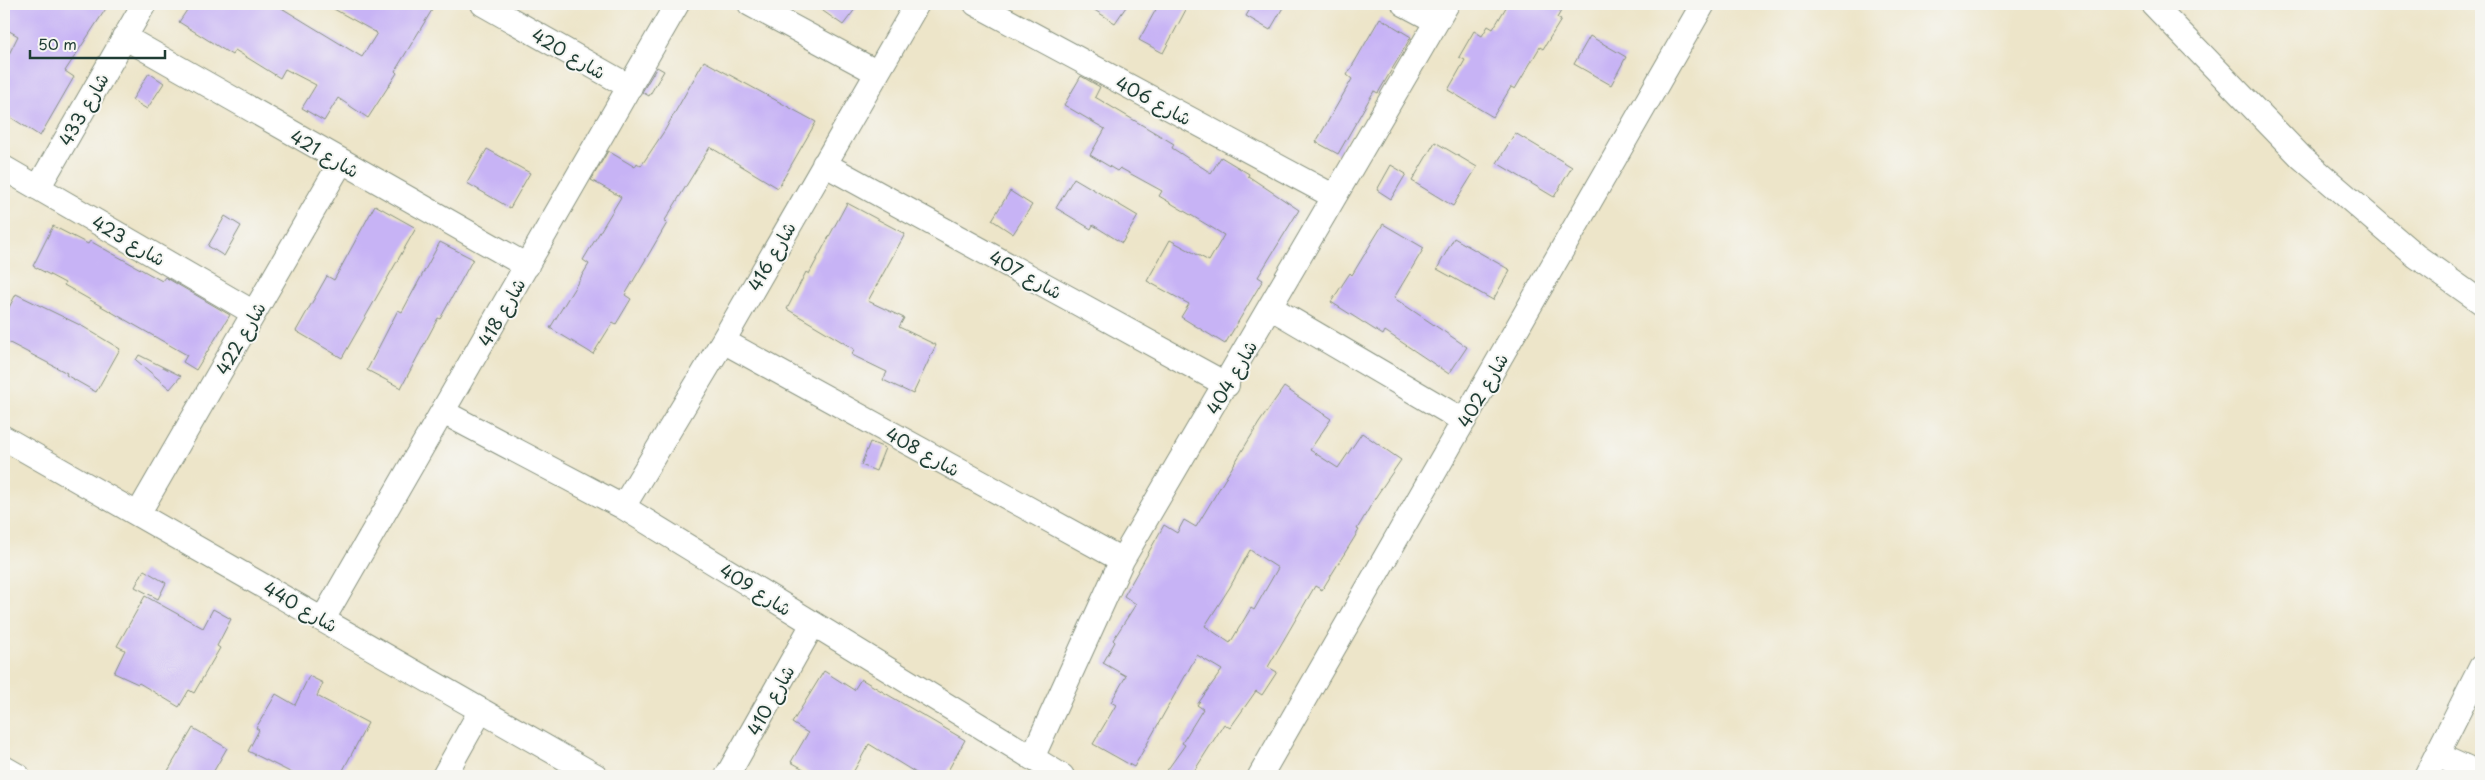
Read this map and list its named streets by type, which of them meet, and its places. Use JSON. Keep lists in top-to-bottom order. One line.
{"streets":{"street":["شارع 420","شارع 406","شارع 433","شارع 421","شارع 423","شارع 416","شارع 407","شارع 418","شارع 422","شارع 404","شارع 402","شارع 408","شارع 409","شارع 440","شارع 410"]},"crossings":[["شارع 420","شارع 418"],["شارع 406","شارع 404"],["شارع 433","شارع 421"],["شارع 433","شارع 423"],["شارع 421","شارع 418"],["شارع 421","شارع 422"],["شارع 423","شارع 422"],["شارع 416","شارع 407"],["شارع 416","شارع 408"],["شارع 416","شارع 409"],["شارع 407","شارع 404"],["شارع 418","شارع 409"],["شارع 418","شارع 440"],["شارع 422","شارع 440"],["شارع 404","شارع 408"],["شارع 404","شارع 409"],["شارع 409","شارع 410"]],"scale_bar":"50 m"}
